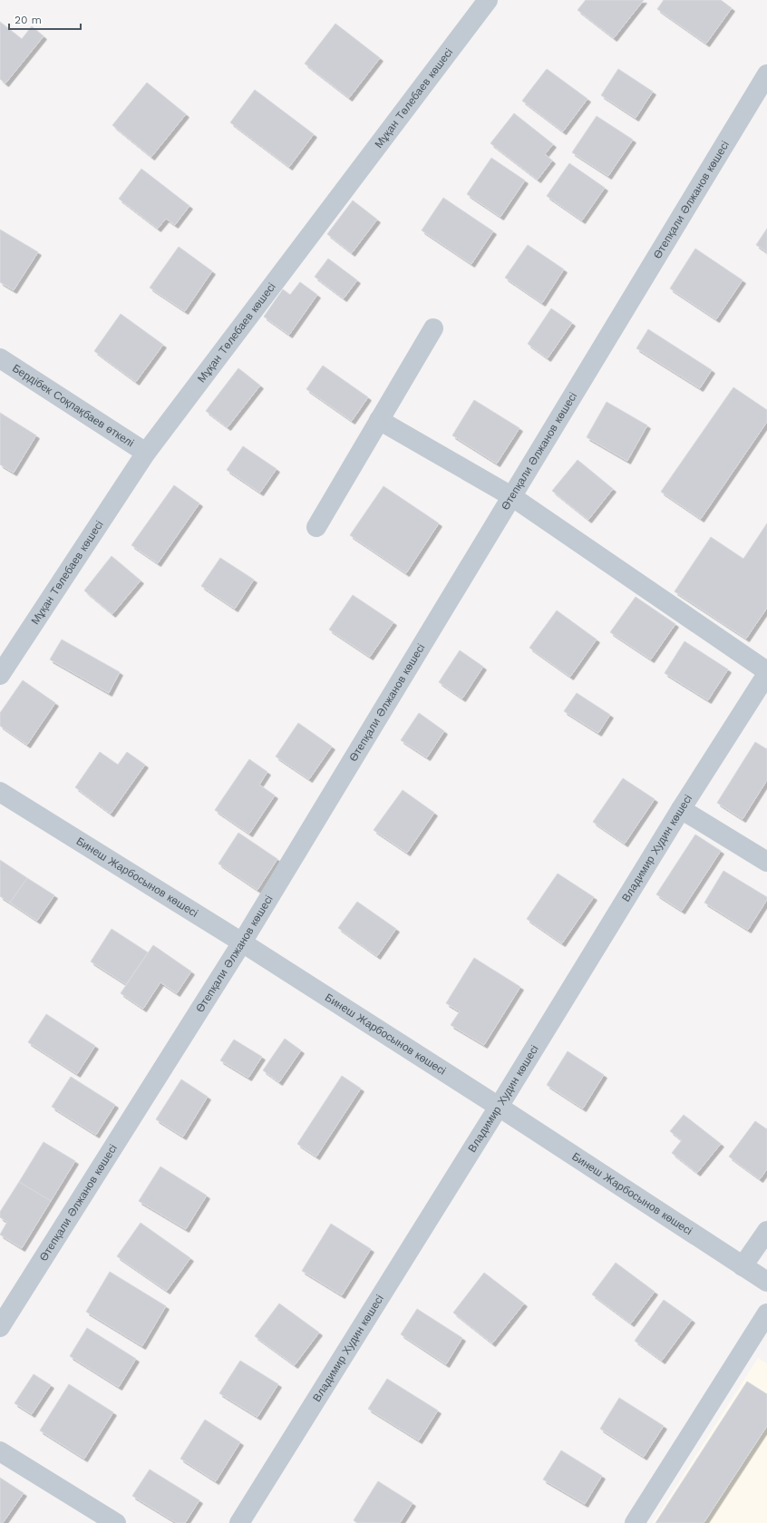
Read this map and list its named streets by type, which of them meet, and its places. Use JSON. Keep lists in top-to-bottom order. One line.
{"streets":{"street":["Мұқан Төлебаев көшесі","Өтепқали Әлжанов көшесі","Бердібек Соқпақбаев өткелі","Владимир Худин көшесі","Бинеш Жарбосынов көшесі"]},"crossings":[["Мұқан Төлебаев көшесі","Бердібек Соқпақбаев өткелі"],["Өтепқали Әлжанов көшесі","Бинеш Жарбосынов көшесі"],["Владимир Худин көшесі","Бинеш Жарбосынов көшесі"]],"scale_bar":"20 m"}
